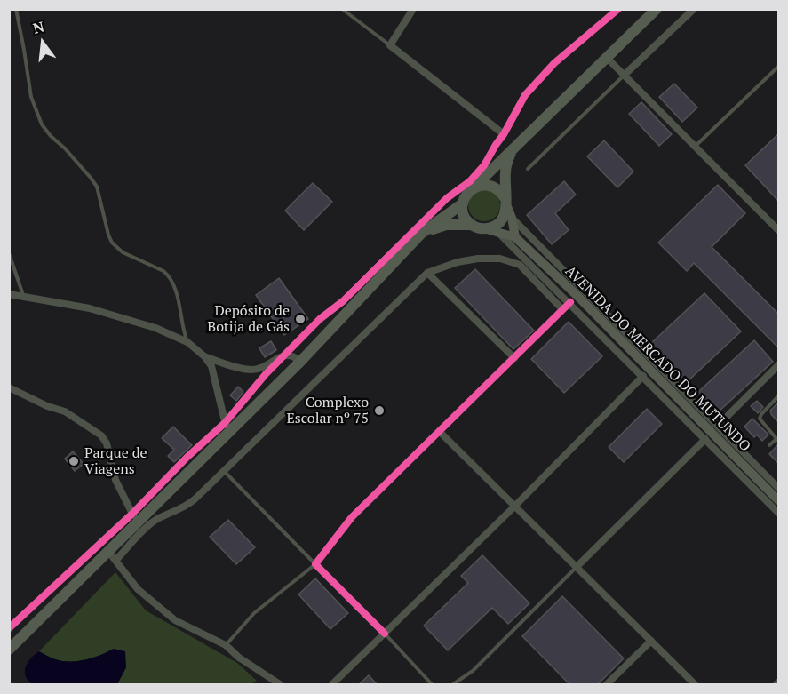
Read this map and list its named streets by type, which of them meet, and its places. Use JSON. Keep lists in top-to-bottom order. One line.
{"streets":{"main road":["AVENIDA DO MERCADO DO MUTUNDO"]},"places":["Depósito de Botija de Gás","Complexo Escolar nº 75","Parque de Viagens"],"north":"top"}
